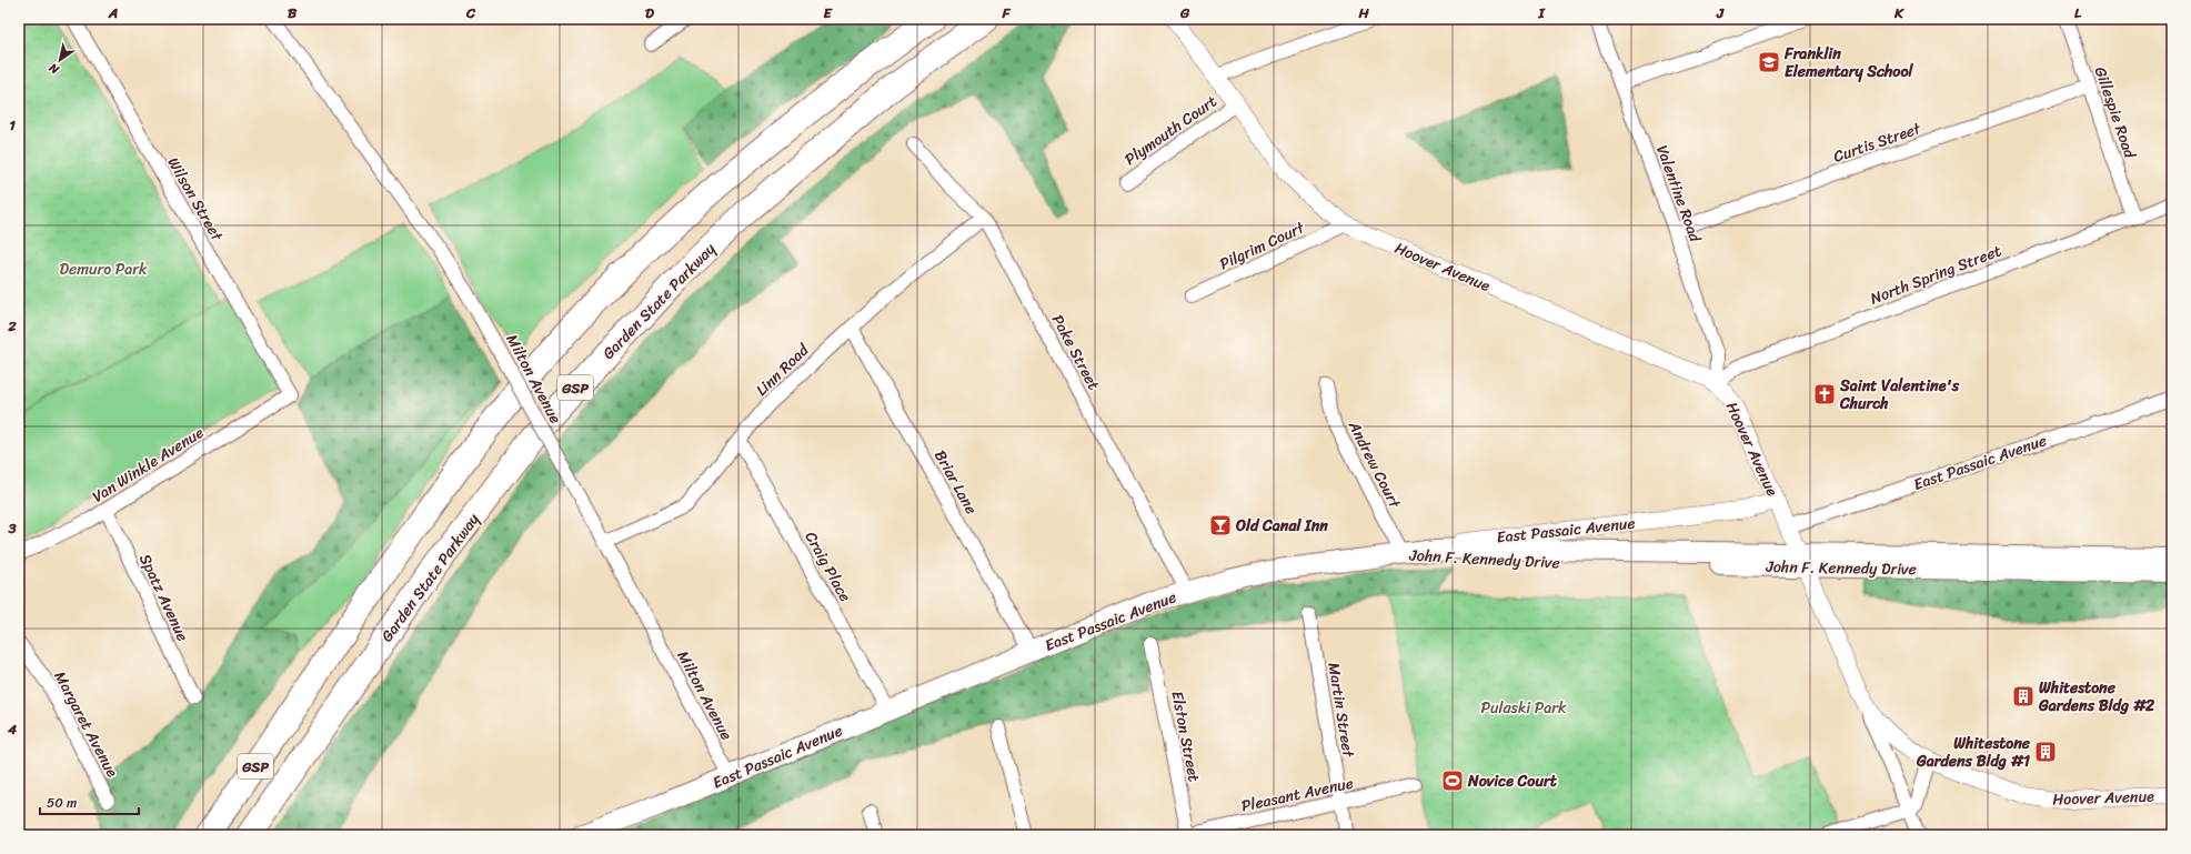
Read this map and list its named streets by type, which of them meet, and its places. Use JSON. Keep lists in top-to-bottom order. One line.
{"streets":{"highway":["Garden State Parkway","GSP"],"main road":["East Passaic Avenue","John F. Kennedy Drive"],"street":["Gillespie Road","Plymouth Court","Curtis Street","Valentine Road","Wilson Street","Pilgrim Court","Hoover Avenue","North Spring Street","Pake Street","Linn Road","Milton Avenue","Van Winkle Avenue","Andrew Court","Briar Lane","Craig Place","Spatz Avenue","Martin Street","Margaret Avenue","Elston Street","Pleasant Avenue"]},"crossings":[["Gillespie Road","Curtis Street"],["Gillespie Road","North Spring Street"],["Plymouth Court","Hoover Avenue"],["Curtis Street","Valentine Road"],["Valentine Road","Hoover Avenue"],["Valentine Road","North Spring Street"],["Wilson Street","Van Winkle Avenue"],["Pilgrim Court","Hoover Avenue"],["Hoover Avenue","North Spring Street"],["Hoover Avenue","East Passaic Avenue"],["Hoover Avenue","John F. Kennedy Drive"],["Pake Street","Linn Road"],["Pake Street","East Passaic Avenue"],["Linn Road","Milton Avenue"],["Linn Road","Briar Lane"],["Linn Road","Craig Place"],["Milton Avenue","East Passaic Avenue"],["East Passaic Avenue","Andrew Court"],["East Passaic Avenue","Briar Lane"],["East Passaic Avenue","John F. Kennedy Drive"],["East Passaic Avenue","Craig Place"],["Van Winkle Avenue","Spatz Avenue"],["Andrew Court","John F. Kennedy Drive"],["Martin Street","Pleasant Avenue"],["Elston Street","Pleasant Avenue"]],"parks":["Demuro Park","Pulaski Park"],"places":{"school or university":["Franklin Elementary School"],"church":["Saint Valentine's Church"],"bar":["Old Canal Inn"],"building":["Whitestone Gardens Bldg #2","Whitestone Gardens Bldg #1"],"sports":["Novice Court"]},"scale_bar":"50 m","north":"bottom left","grid":{"columns":["A","B","C","D","E","F","G","H","I","J","K","L"],"rows":["1","2","3","4"]}}
